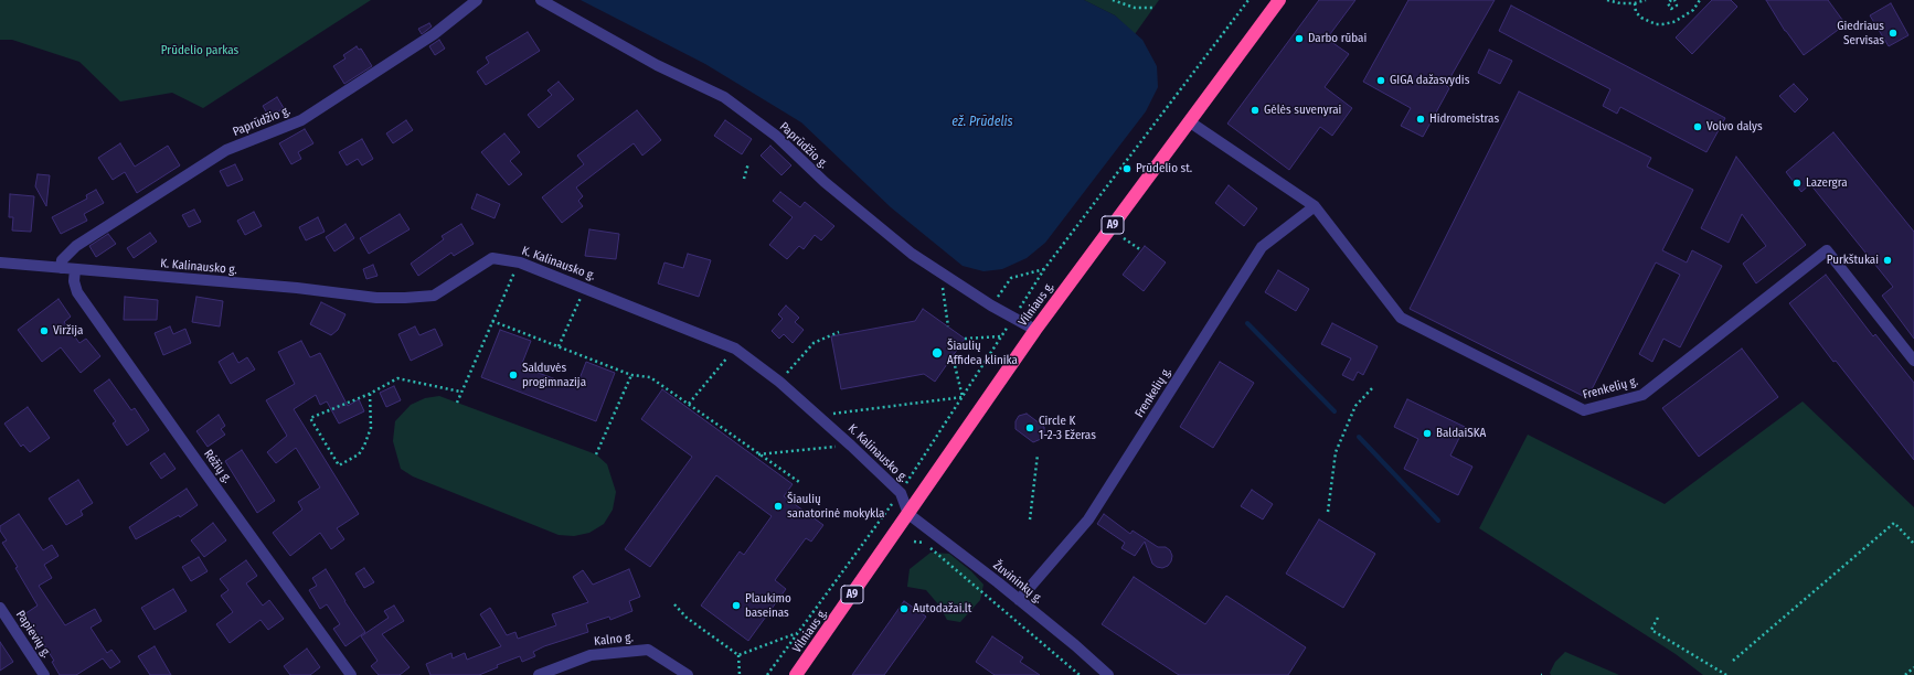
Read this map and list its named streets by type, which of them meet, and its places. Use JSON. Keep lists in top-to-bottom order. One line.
{"streets":{"highway":["A9","Vilniaus g."],"street":["Paprūdžio g.","K. Kalinausko g.","Frenkelių g.","Rėžių g.","Žuvininkų g.","Papievių g.","Kalno g."]},"crossings":[["Paprūdžio g.","K. Kalinausko g."],["Paprūdžio g.","Vilniaus g."],["K. Kalinausko g.","Vilniaus g."],["K. Kalinausko g.","Rėžių g."],["K. Kalinausko g.","Žuvininkų g."],["Vilniaus g.","Frenkelių g."],["Vilniaus g.","Žuvininkų g."],["Frenkelių g.","Žuvininkų g."]],"water":["ež. Prūdelis"],"parks":["Prūdelio parkas"],"places":["Giedriaus Servisas","Darbo rūbai","GIGA dažasvydis","Gėlės suvenyrai","Hidromeistras","Volvo dalys","Prūdelio st.","Lazergra","Purkštukai","Viržija","Šiaulių Affidea klinika","Salduvės progimnazija","Circle K 1-2-3 Ežeras","BaldaiSKA","Šiaulių sanatorinė mokykla","Plaukimo baseinas","Autodažai.lt"]}
